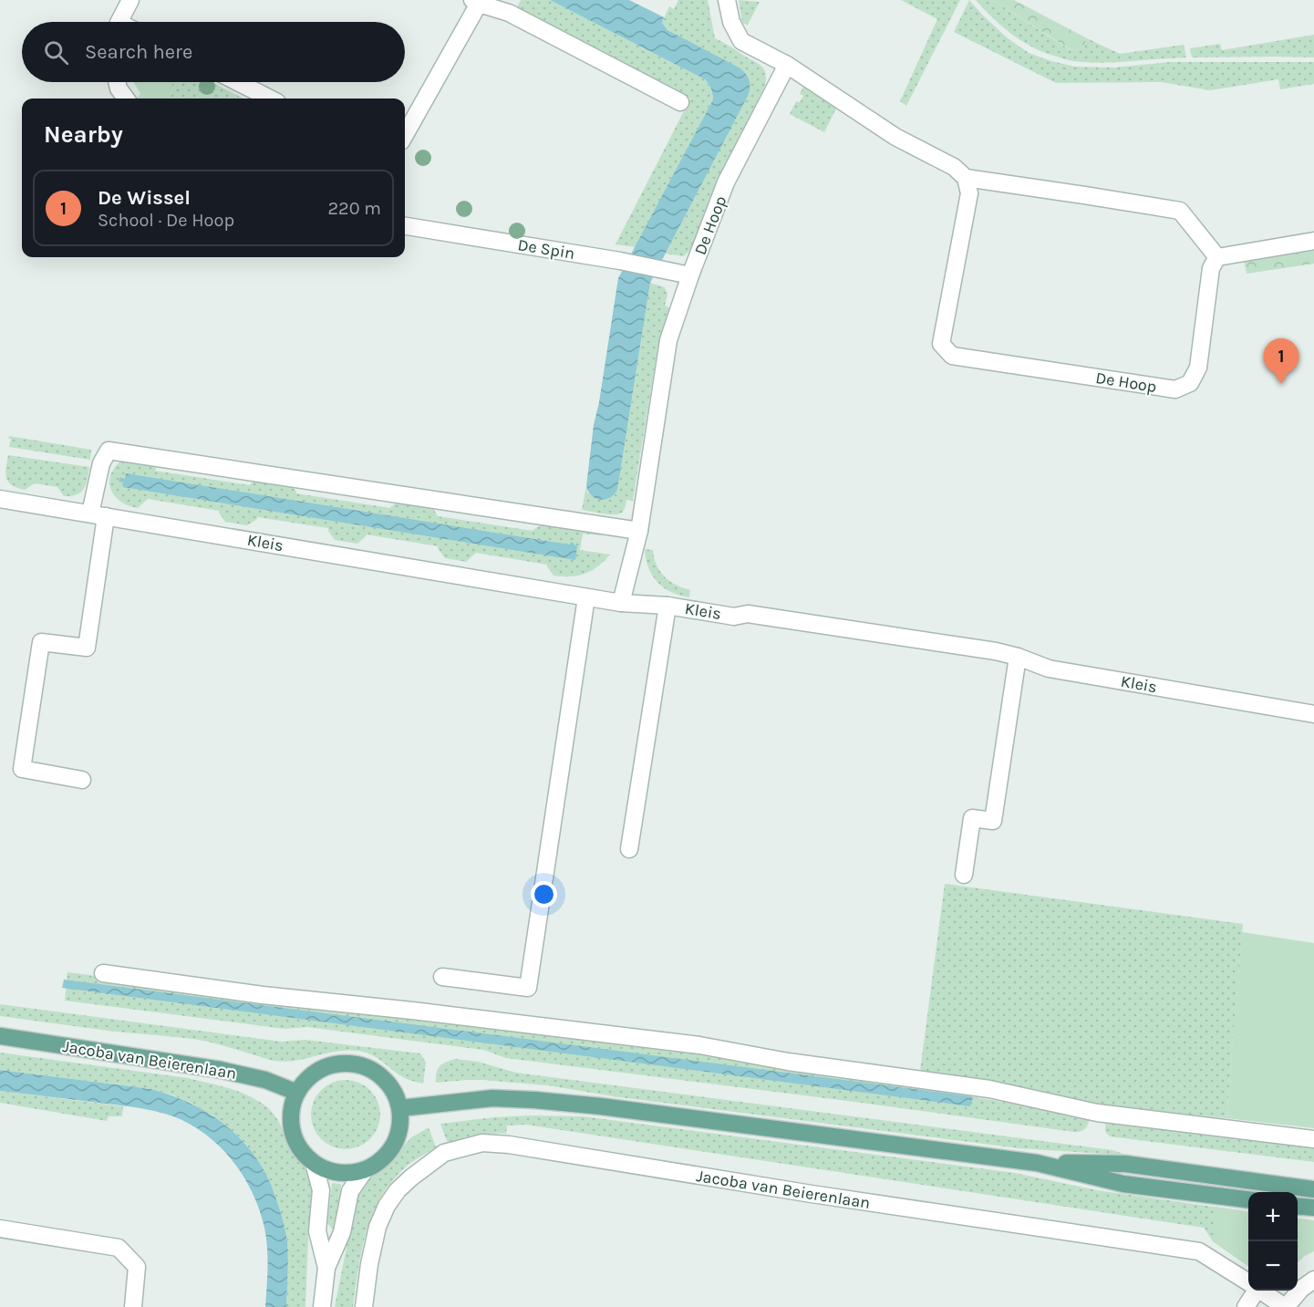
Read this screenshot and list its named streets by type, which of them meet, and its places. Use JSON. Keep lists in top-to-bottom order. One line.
{"streets":{"main road":["Jacoba van Beierenlaan"],"street":["De Hoop","De Spin","Kleis"]},"crossings":[["De Hoop","De Spin"],["De Hoop","Kleis"]],"page":{"search":"Search here","heading":"Nearby","list":[{"mark":"1","name":"De Wissel","note":"School · De Hoop","value":"220 m"}],"pins":"1","map_buttons":["+","−"]}}
